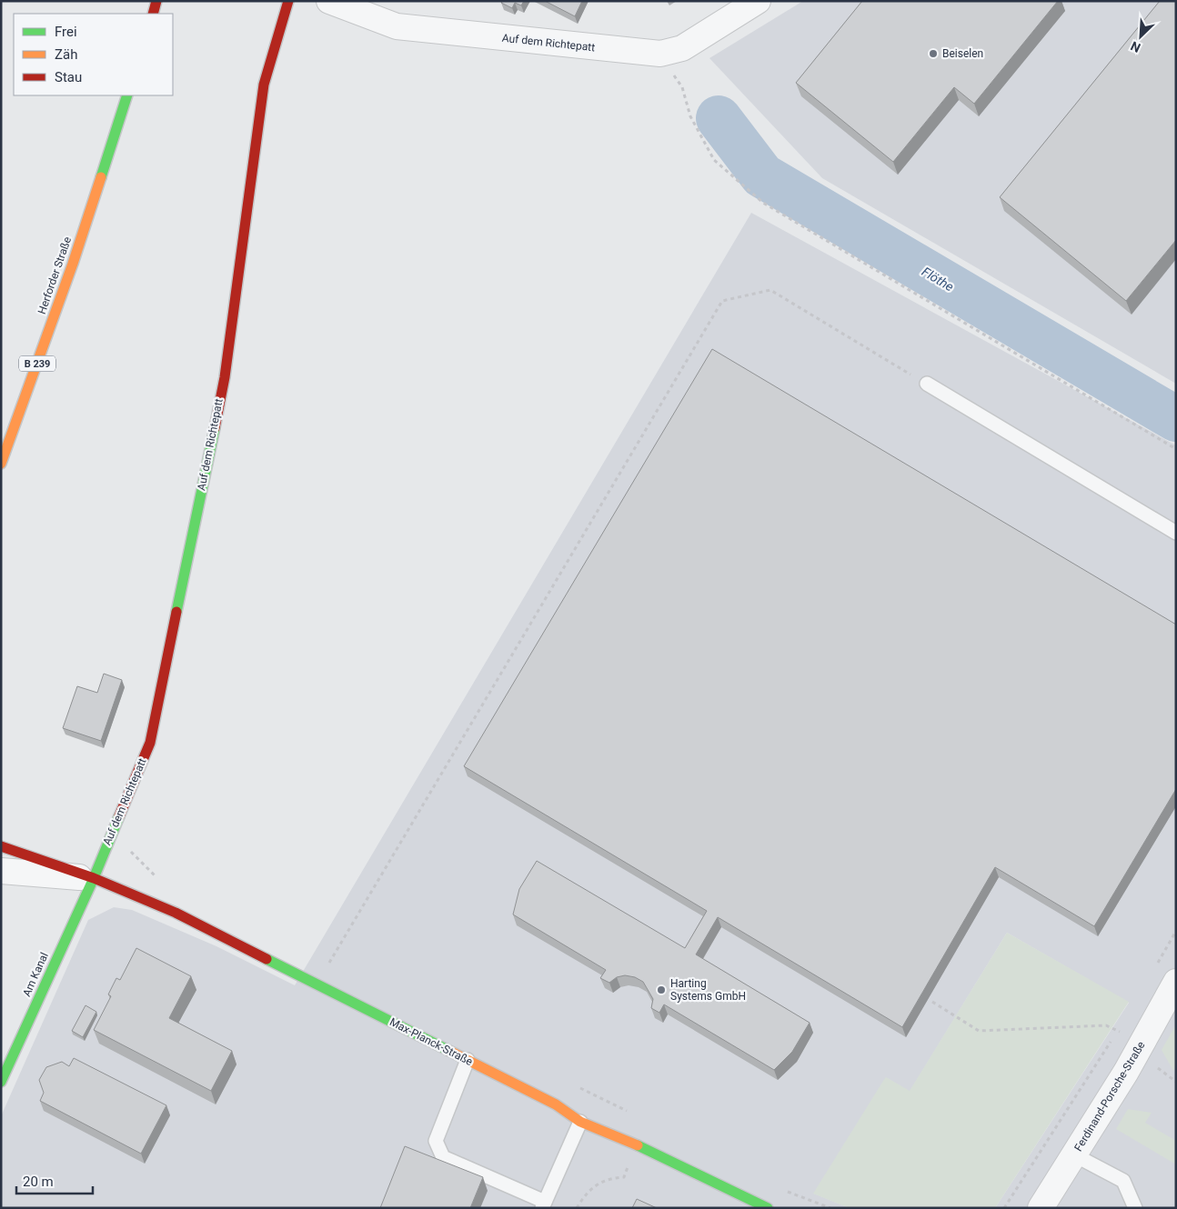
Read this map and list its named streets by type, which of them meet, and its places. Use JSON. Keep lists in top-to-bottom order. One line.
{"streets":{"street":["Auf dem Richtepatt","Herforder Straße","B 239","Am Kanal","Max-Planck-Straße","Ferdinand-Porsche-Straße"]},"crossings":[["Auf dem Richtepatt","Am Kanal"],["Auf dem Richtepatt","Max-Planck-Straße"],["Am Kanal","Max-Planck-Straße"]],"water":["Flöthe"],"places":["Beiselen","Harting Systems GmbH"],"legend":["Frei","Zäh","Stau"],"scale_bar":"20 m","north":"bottom left"}
